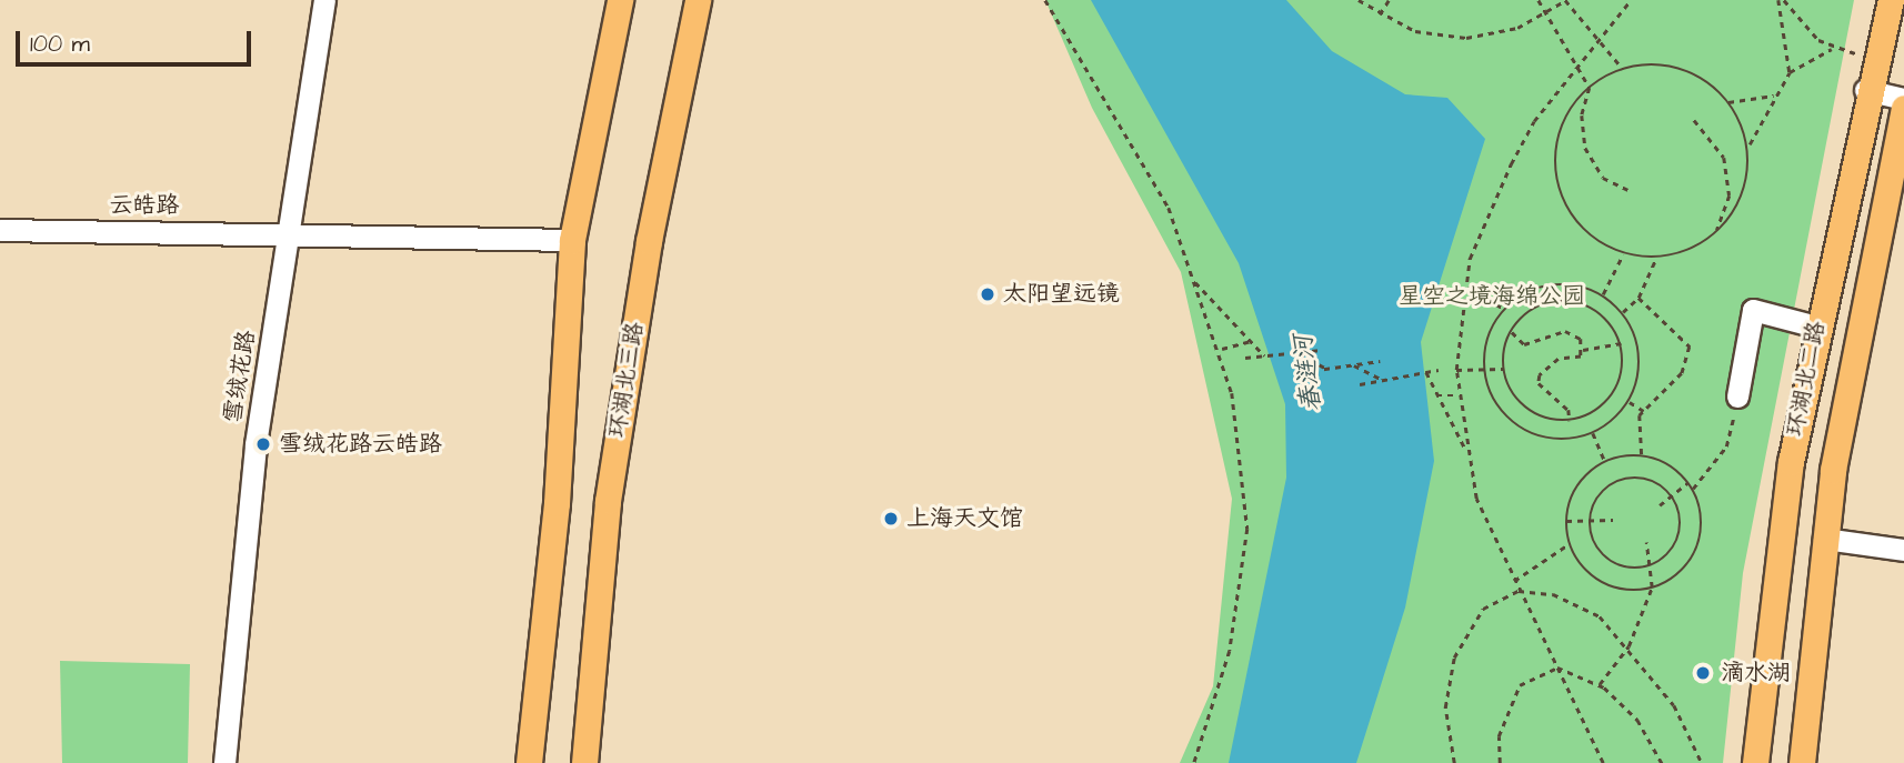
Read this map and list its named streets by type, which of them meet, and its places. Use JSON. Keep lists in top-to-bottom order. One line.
{"streets":{"main road":["环湖北二路","环湖北三路"],"street":["云皓路","雪绒花路"]},"crossings":[["云皓路","雪绒花路"]],"water":["春涟河"],"parks":["星空之境海绵公园"],"places":["太阳望远镜","雪绒花路云皓路","上海天文馆","滴水湖"],"scale_bar":"100 m"}
